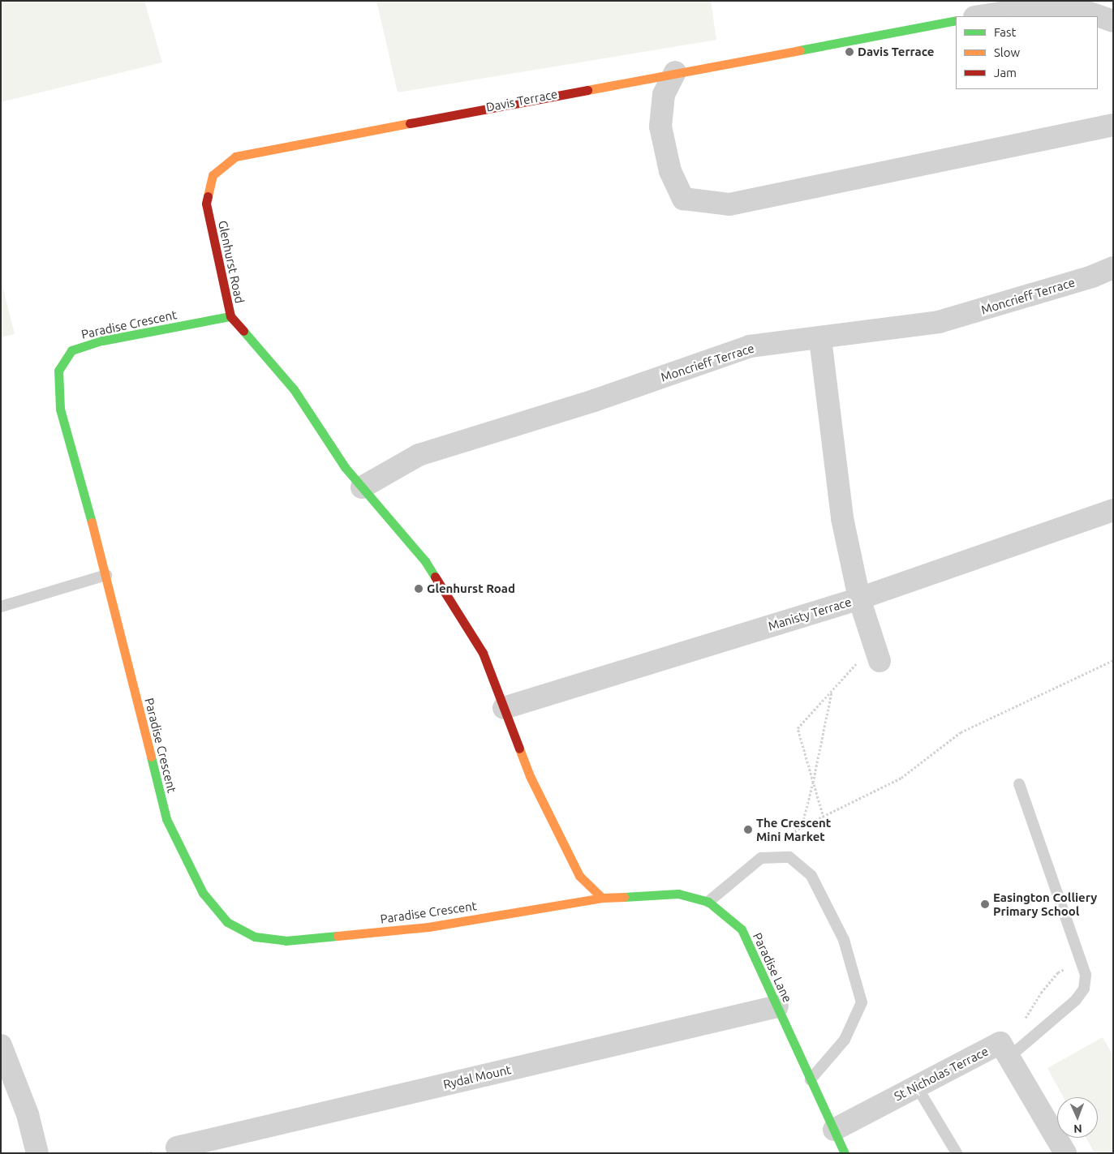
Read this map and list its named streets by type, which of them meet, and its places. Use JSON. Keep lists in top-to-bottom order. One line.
{"streets":{"street":["Davis Terrace","Glenhurst Road","Moncrieff Terrace","Paradise Crescent","Manisty Terrace","Paradise Lane","St Nicholas Terrace","Rydal Mount"]},"crossings":[["Davis Terrace","Glenhurst Road"],["Glenhurst Road","Moncrieff Terrace"],["Glenhurst Road","Paradise Crescent"],["Glenhurst Road","Manisty Terrace"],["Glenhurst Road","Paradise Lane"],["Paradise Crescent","Paradise Lane"],["Paradise Lane","St Nicholas Terrace"],["Paradise Lane","Rydal Mount"]],"places":["Davis Terrace","Glenhurst Road","The Crescent Mini Market","Easington Colliery Primary School"],"legend":["Fast","Slow","Jam"],"north":"bottom"}
